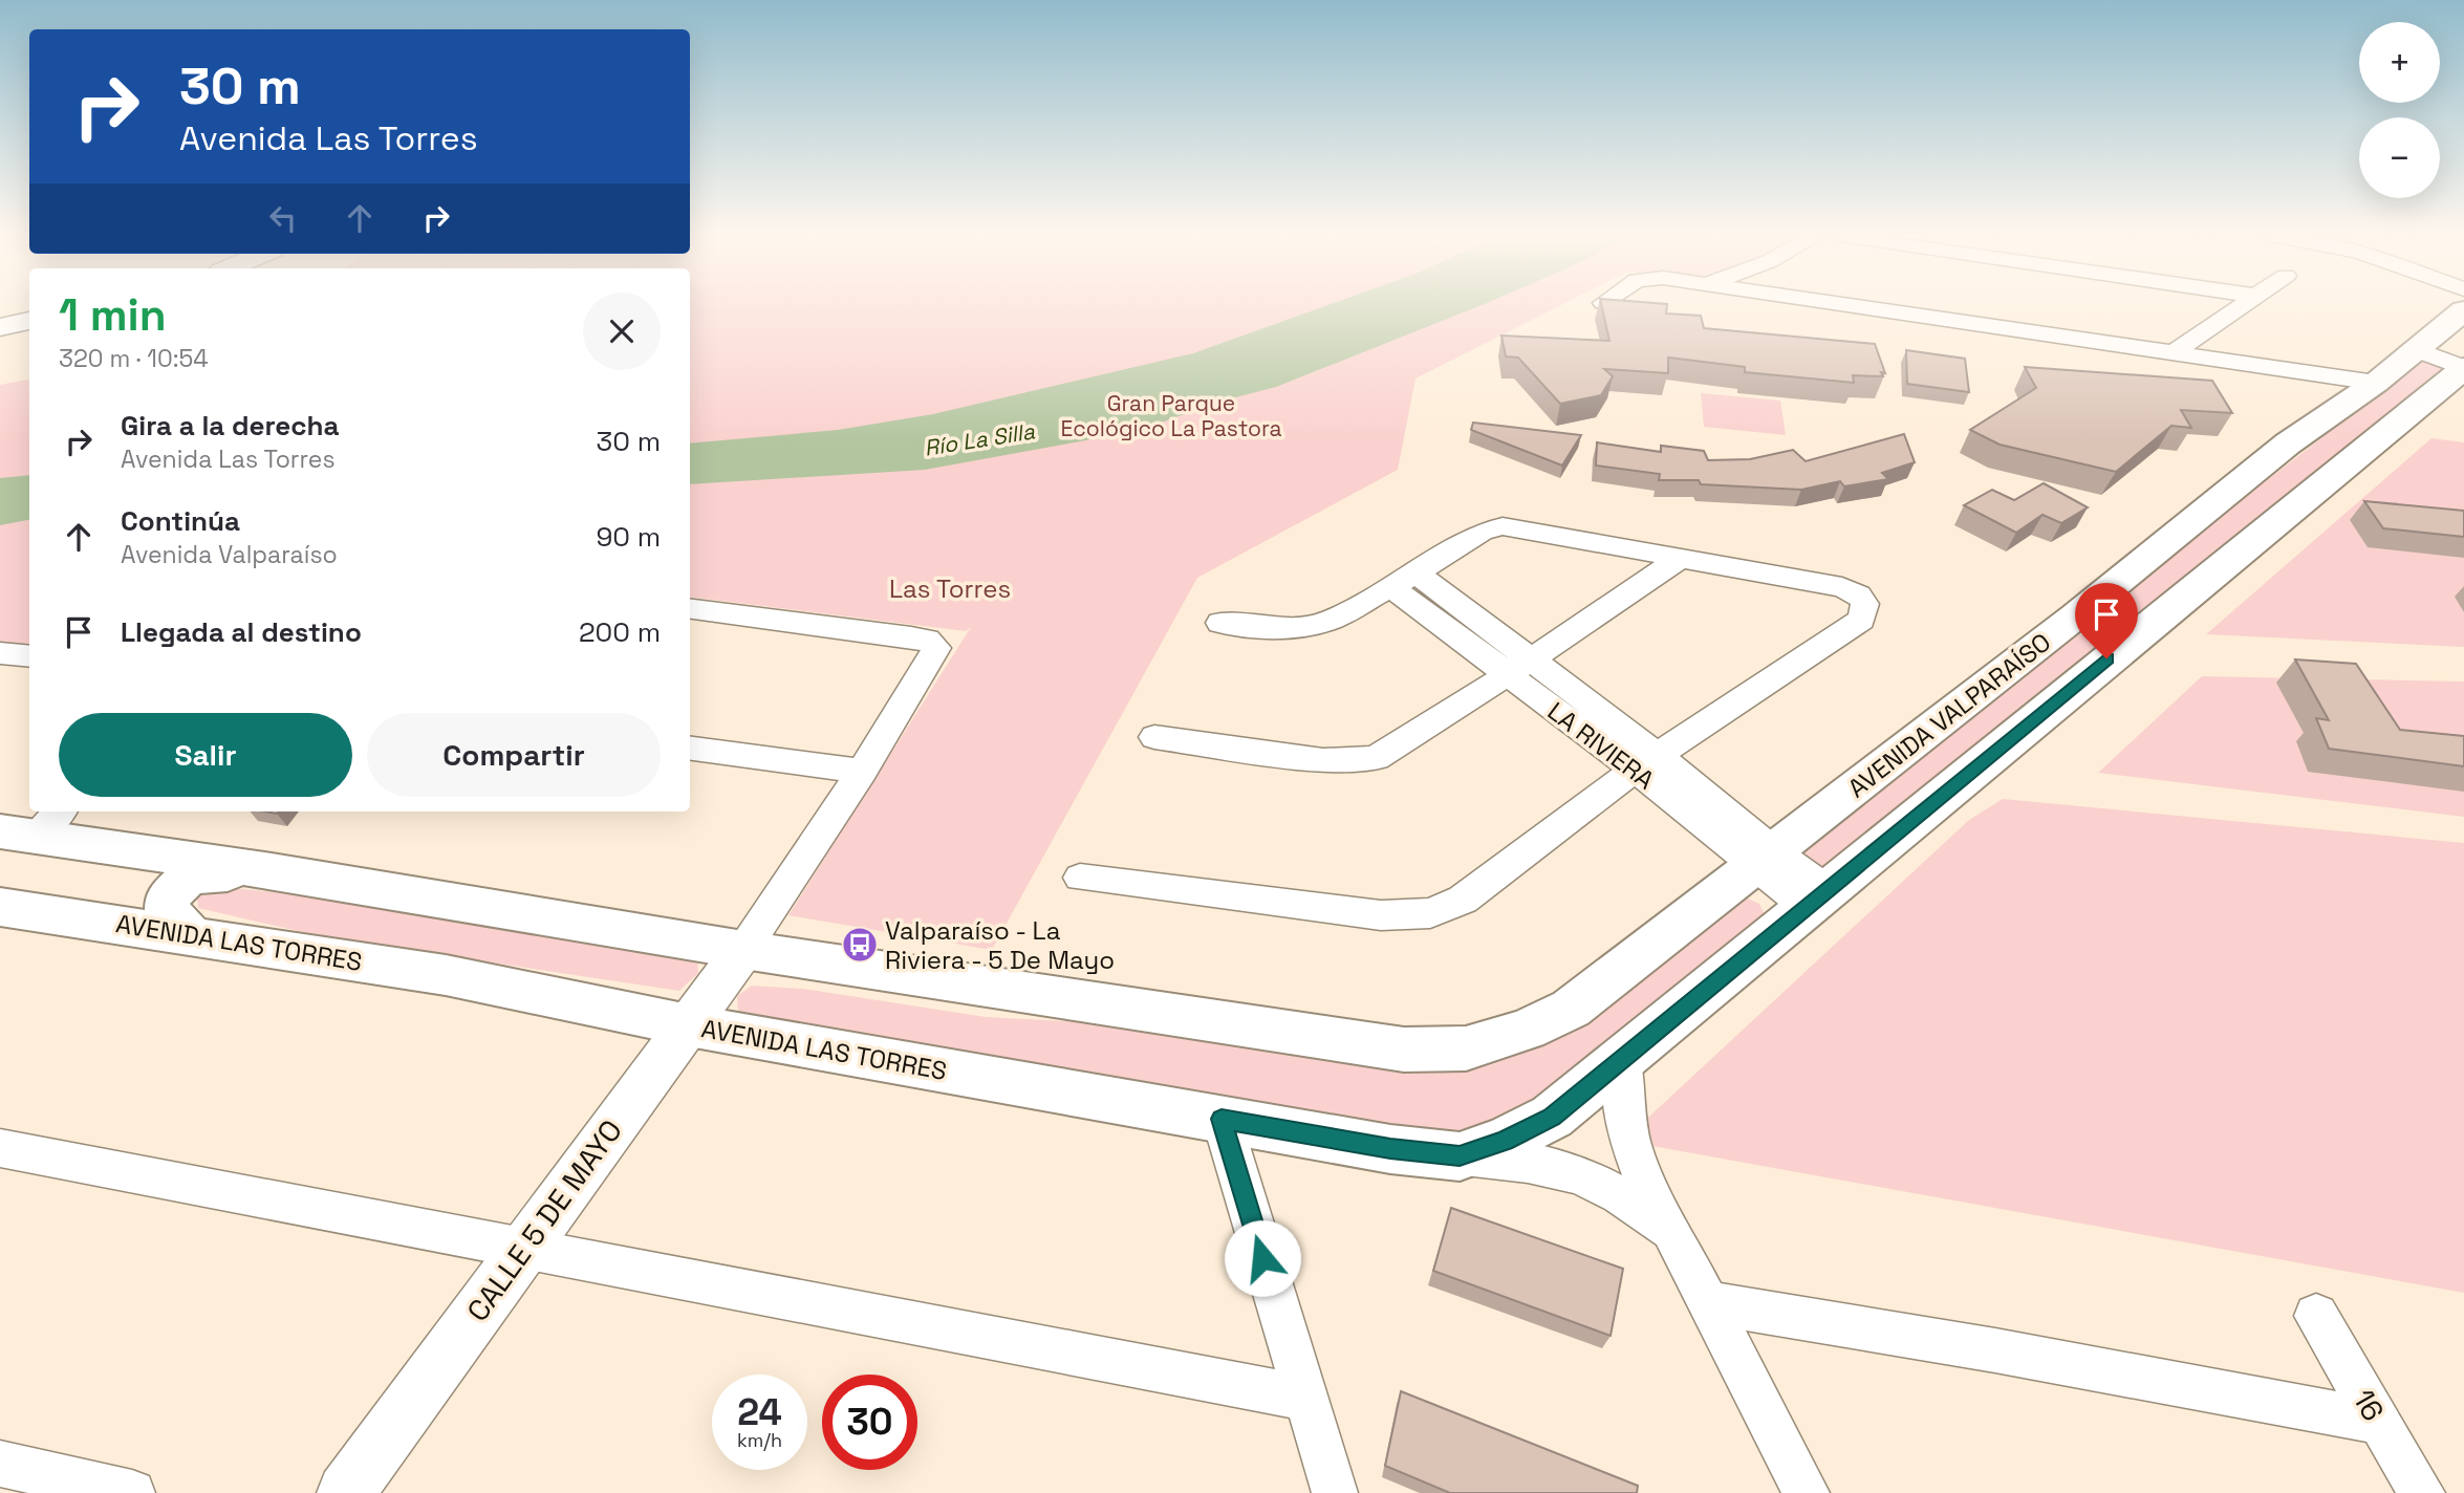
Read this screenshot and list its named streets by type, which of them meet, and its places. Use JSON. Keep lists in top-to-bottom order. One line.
{"streets":{"main road":["AVENIDA VALPARAÍSO","AVENIDA LAS TORRES"],"street":["LA RIVIERA","CALLE 5 DE MAYO","16"]},"crossings":[["AVENIDA VALPARAÍSO","LA RIVIERA"],["AVENIDA VALPARAÍSO","AVENIDA LAS TORRES"],["AVENIDA VALPARAÍSO","CALLE 5 DE MAYO"],["AVENIDA LAS TORRES","CALLE 5 DE MAYO"]],"water":["Río La Silla"],"parks":["Gran Parque Ecológico La Pastora","Las Torres"],"places":{"bus stop":["Valparaíso - La Riviera - 5 De Mayo"]},"page":{"map_buttons":["+","−"],"turn":["30 m","Avenida Las Torres"],"heading":["1 min","320 m · 10:54"],"list":[{"name":"Gira a la derecha","note":"Avenida Las Torres","value":"30 m"},{"name":"Continúa","note":"Avenida Valparaíso","value":"90 m"},{"name":"Llegada al destino","value":"200 m"}],"buttons":["Salir","Compartir"],"speed":"24 km/h","limit":"30"}}
